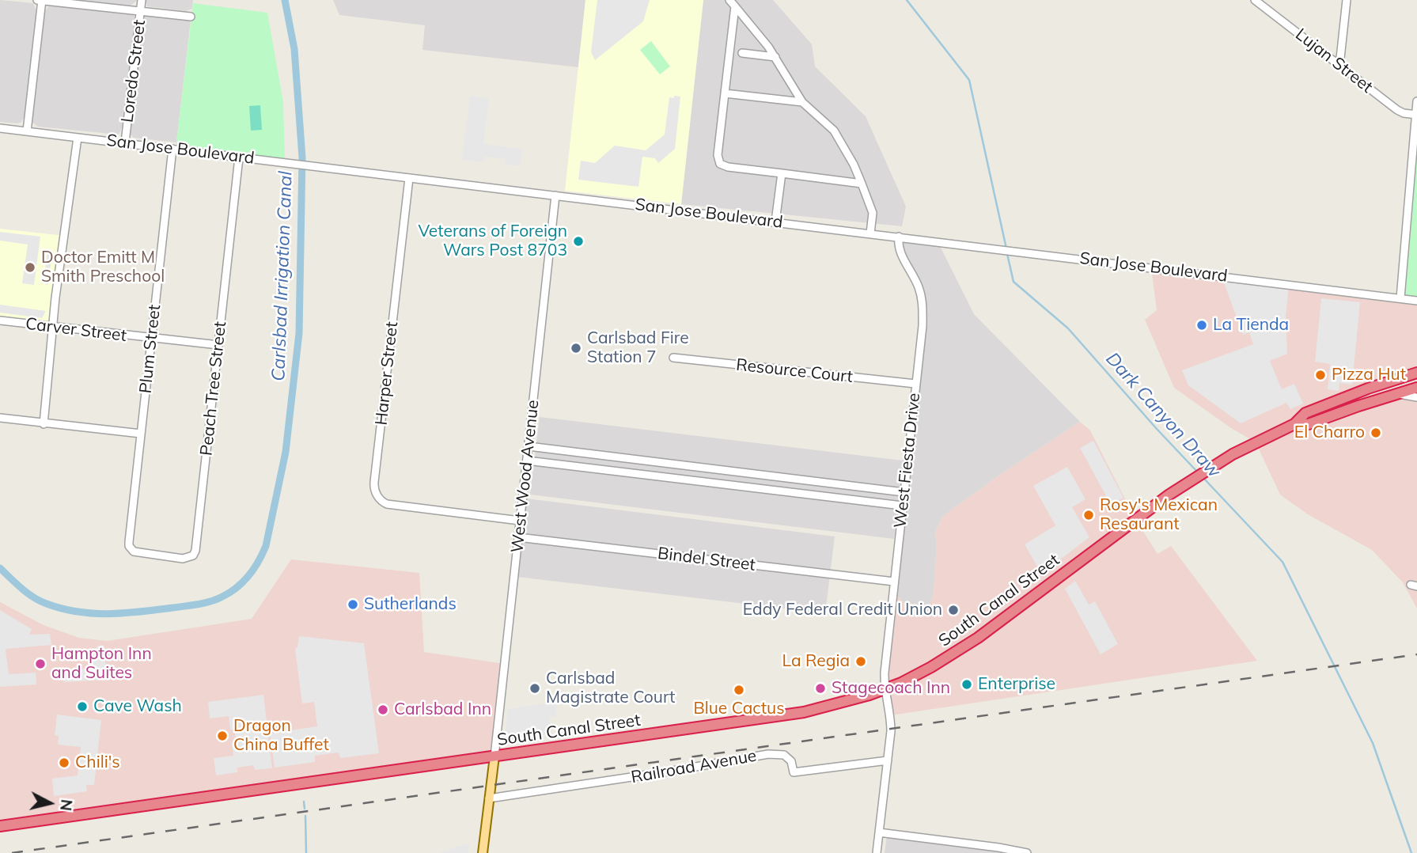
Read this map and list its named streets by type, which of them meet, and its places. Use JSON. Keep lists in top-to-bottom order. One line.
{"streets":{"highway":["South Canal Street"],"street":["Lujan Street","Loredo Street","San Jose Boulevard","Carver Street","Plum Street","Resource Court","Harper Street","Peach Tree Street","West Fiesta Drive","West Wood Avenue","Bindel Street","Railroad Avenue"]},"crossings":[["Loredo Street","San Jose Boulevard"],["San Jose Boulevard","Plum Street"],["San Jose Boulevard","Harper Street"],["San Jose Boulevard","Peach Tree Street"],["San Jose Boulevard","West Fiesta Drive"],["San Jose Boulevard","West Wood Avenue"],["Carver Street","Plum Street"],["Carver Street","Peach Tree Street"],["Plum Street","Peach Tree Street"],["Resource Court","West Fiesta Drive"],["Harper Street","West Wood Avenue"],["West Fiesta Drive","Bindel Street"],["West Fiesta Drive","South Canal Street"],["West Fiesta Drive","Railroad Avenue"],["West Wood Avenue","Bindel Street"],["West Wood Avenue","South Canal Street"]],"water":["Carlsbad Irrigation Canal","Dark Canyon Draw"],"places":["Veterans of Foreign Wars Post 8703","Doctor Emitt M Smith Preschool","La Tienda","Carlsbad Fire Station 7","Pizza Hut","El Charro","Rosy's Mexican Resaurant","Sutherlands","Eddy Federal Credit Union","La Regia","Hampton Inn and Suites","Enterprise","Carlsbad Magistrate Court","Stagecoach Inn","Blue Cactus","Cave Wash","Carlsbad Inn","Dragon China Buffet","Chili's"],"north":"right"}
